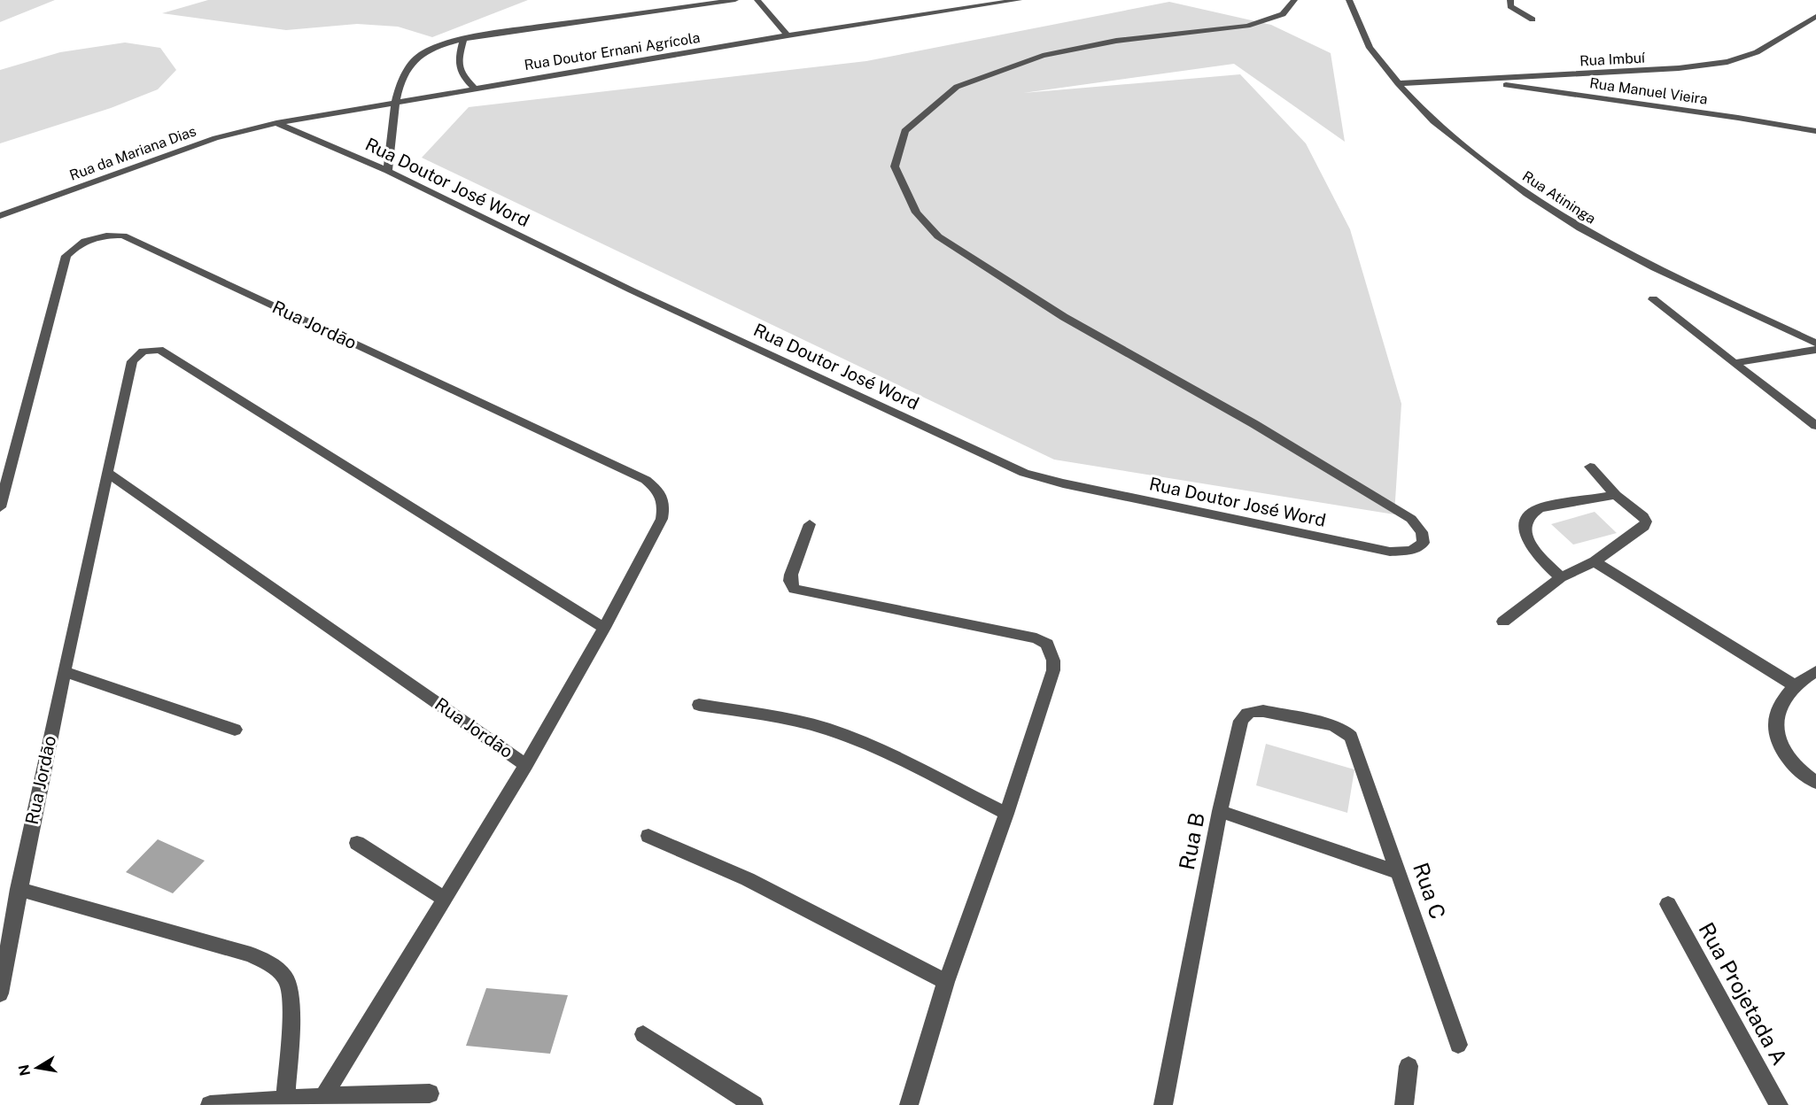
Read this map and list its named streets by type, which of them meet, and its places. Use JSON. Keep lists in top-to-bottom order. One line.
{"streets":{"street":["Rua Doutor Ernani Agrícola","Rua Imbuí","Rua Manuel Vieira","Rua da Mariana Dias","Rua Doutor José Word","Rua Atininga","Rua Jordão","Rua B","Rua C","Rua Projetada A"]},"crossings":[["Rua Doutor Ernani Agrícola","Rua da Mariana Dias"],["Rua Doutor Ernani Agrícola","Rua Doutor José Word"],["Rua Imbuí","Rua Manuel Vieira"],["Rua Imbuí","Rua Atininga"],["Rua da Mariana Dias","Rua Doutor José Word"],["Rua B","Rua C"]],"north":"left"}
